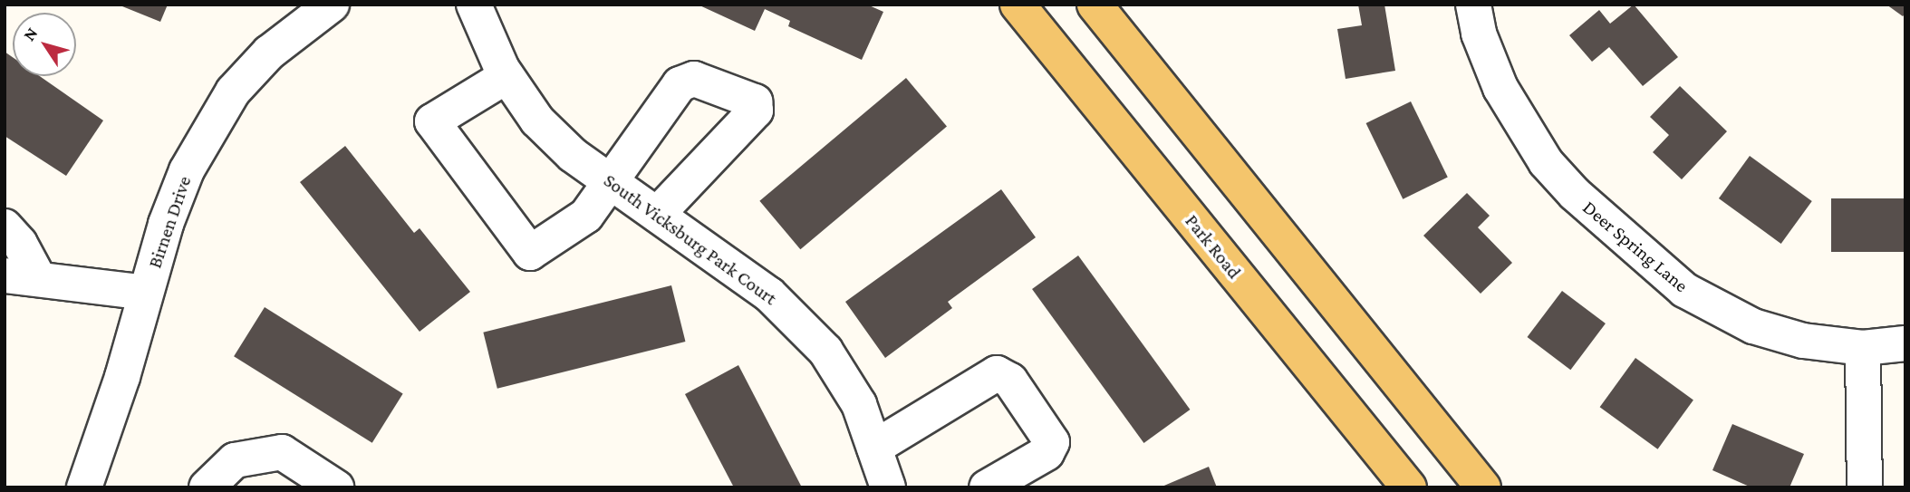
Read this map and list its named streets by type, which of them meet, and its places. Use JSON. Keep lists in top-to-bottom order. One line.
{"streets":{"main road":["Park Road"],"street":["Birnen Drive","South Vicksburg Park Court","Deer Spring Lane"]},"north":"top left"}
